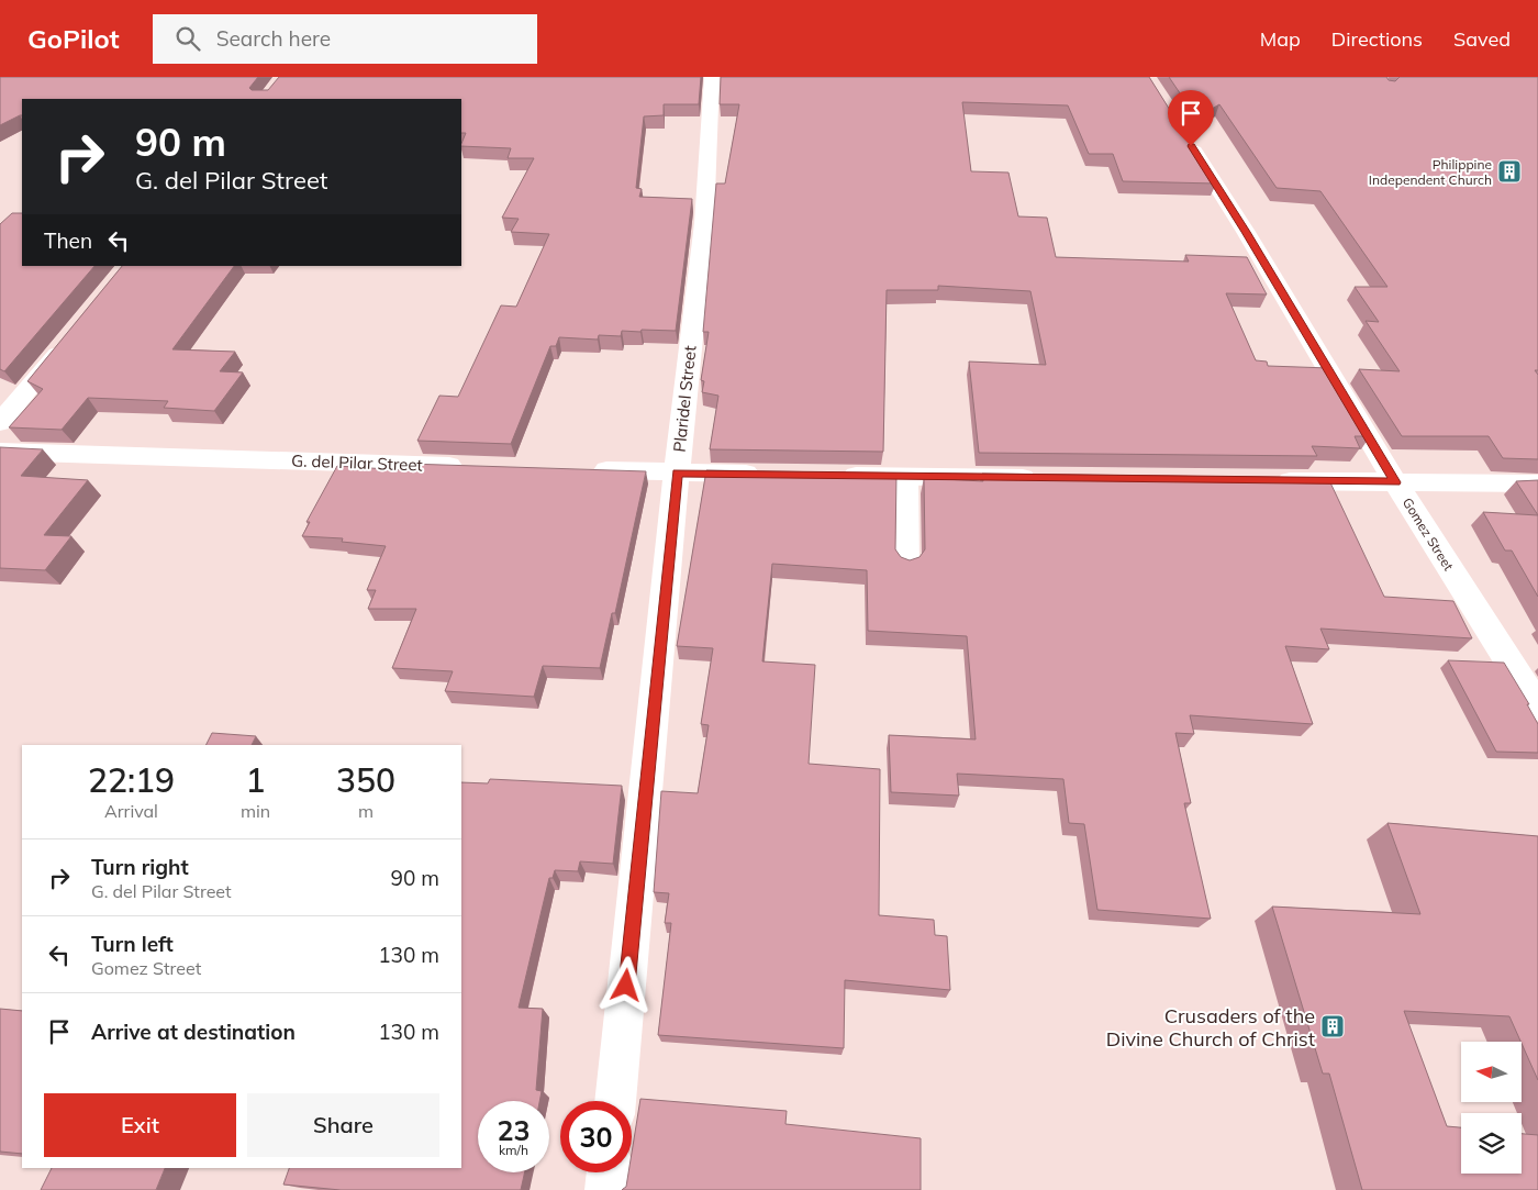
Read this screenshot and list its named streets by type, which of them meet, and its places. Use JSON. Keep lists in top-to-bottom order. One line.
{"streets":{"street":["Plaridel Street","G. del Pilar Street","Gomez Street"]},"places":{"building":["Philippine Independent Church","Crusaders of the Divine Church of Christ"]},"north":"left","page":{"header":"GoPilot","search":"Search here","nav":["Map","Directions","Saved"],"turn":["90 m","G. del Pilar Street"],"then":"Then","eta":["22:19","Arrival","1","min","350","m"],"list":[{"name":"Turn right","note":"G. del Pilar Street","value":"90 m"},{"name":"Turn left","note":"Gomez Street","value":"130 m"},{"name":"Arrive at destination","value":"130 m"}],"buttons":["Exit","Share"],"speed":"23 km/h","limit":"30"}}
